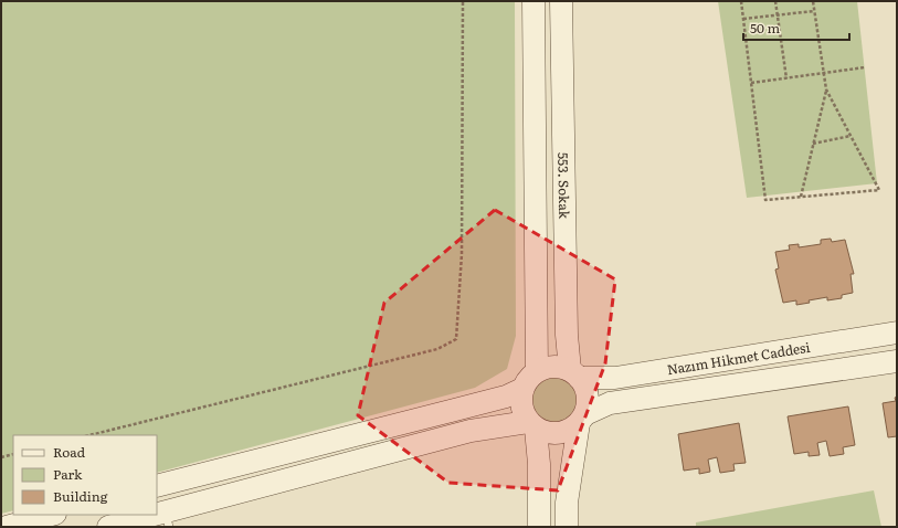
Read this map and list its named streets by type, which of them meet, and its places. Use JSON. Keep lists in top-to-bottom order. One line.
{"streets":{"main road":["553. Sokak","Nazım Hikmet Caddesi"]},"crossings":[["553. Sokak","Nazım Hikmet Caddesi"]],"legend":["Road","Park","Building"],"scale_bar":"50 m"}
